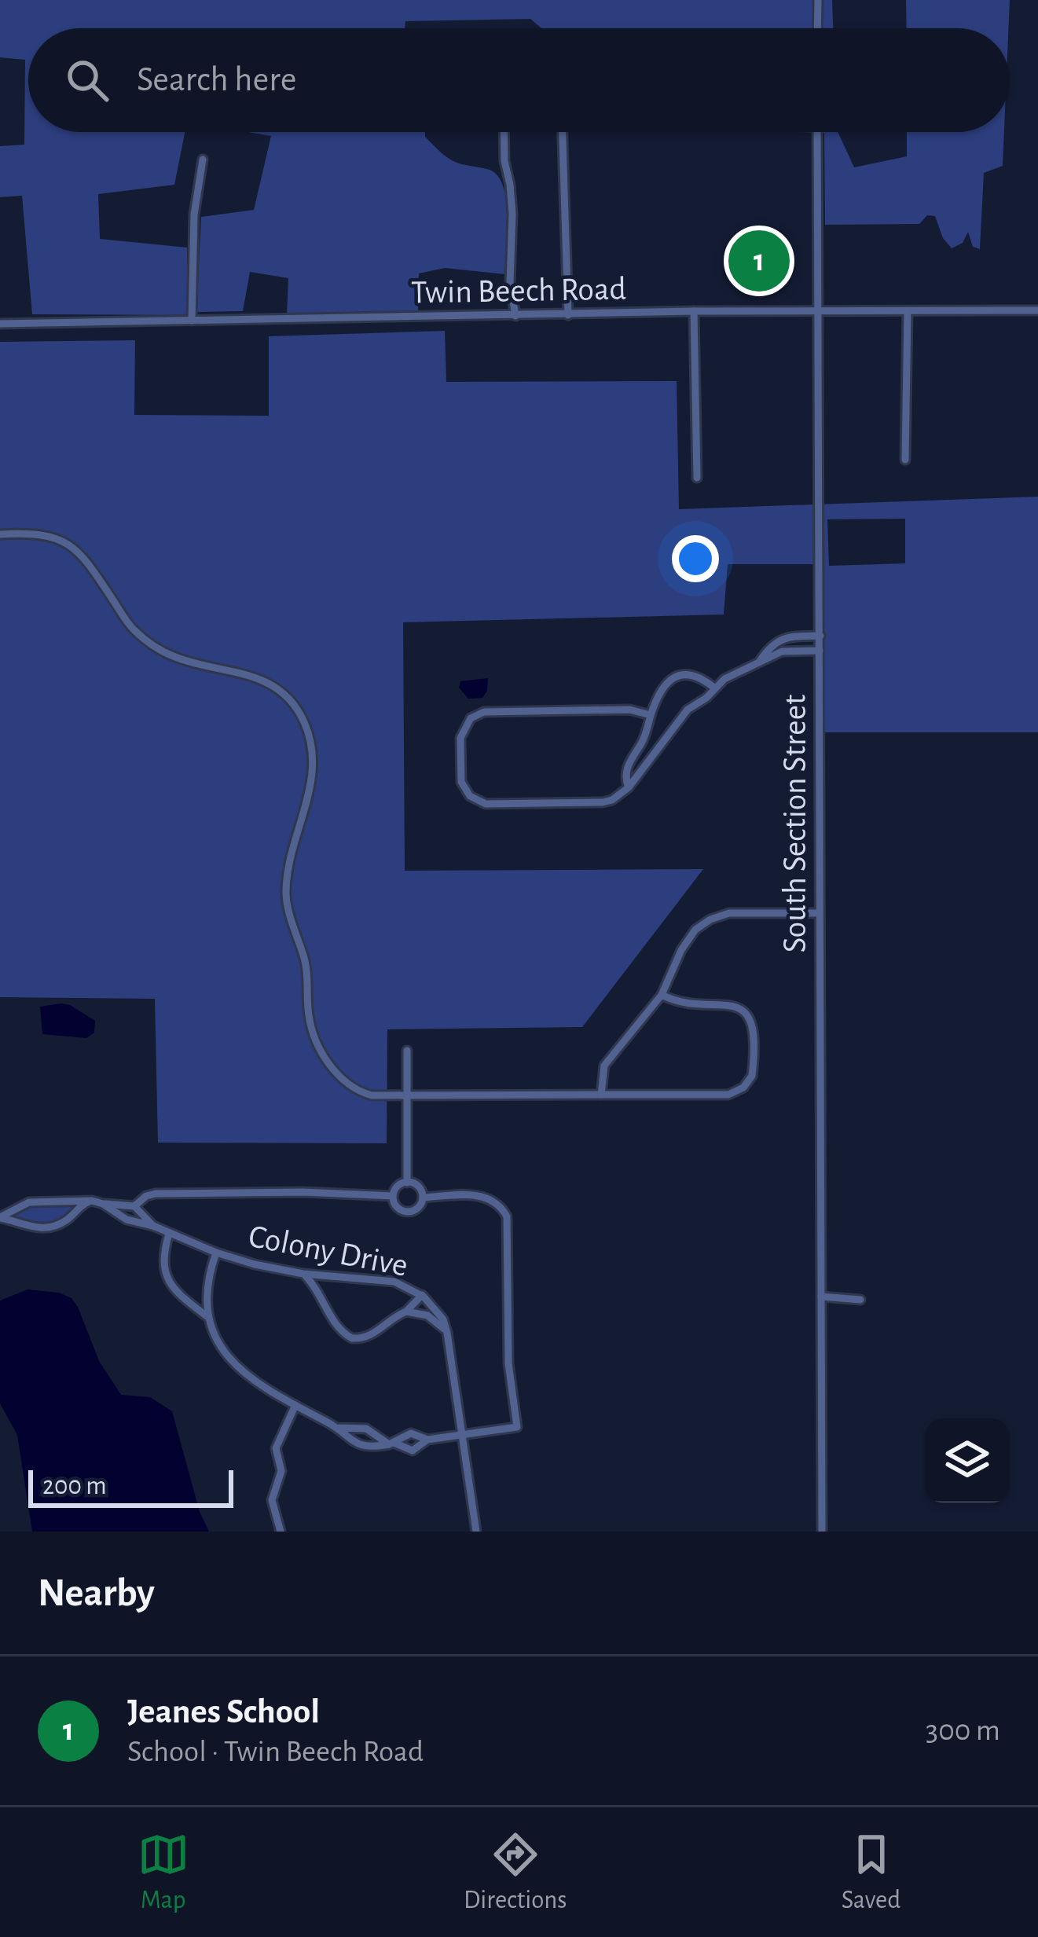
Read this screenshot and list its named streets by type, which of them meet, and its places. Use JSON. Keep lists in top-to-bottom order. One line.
{"streets":{"street":["Twin Beech Road","South Section Street","Colony Drive"]},"crossings":[["Twin Beech Road","South Section Street"]],"scale_bar":"200 m","page":{"search":"Search here","pins":"1","scale":"200 m","heading":"Nearby","list":[{"mark":"1","name":"Jeanes School","note":"School · Twin Beech Road","value":"300 m"}],"nav":["Map","Directions","Saved"]}}
